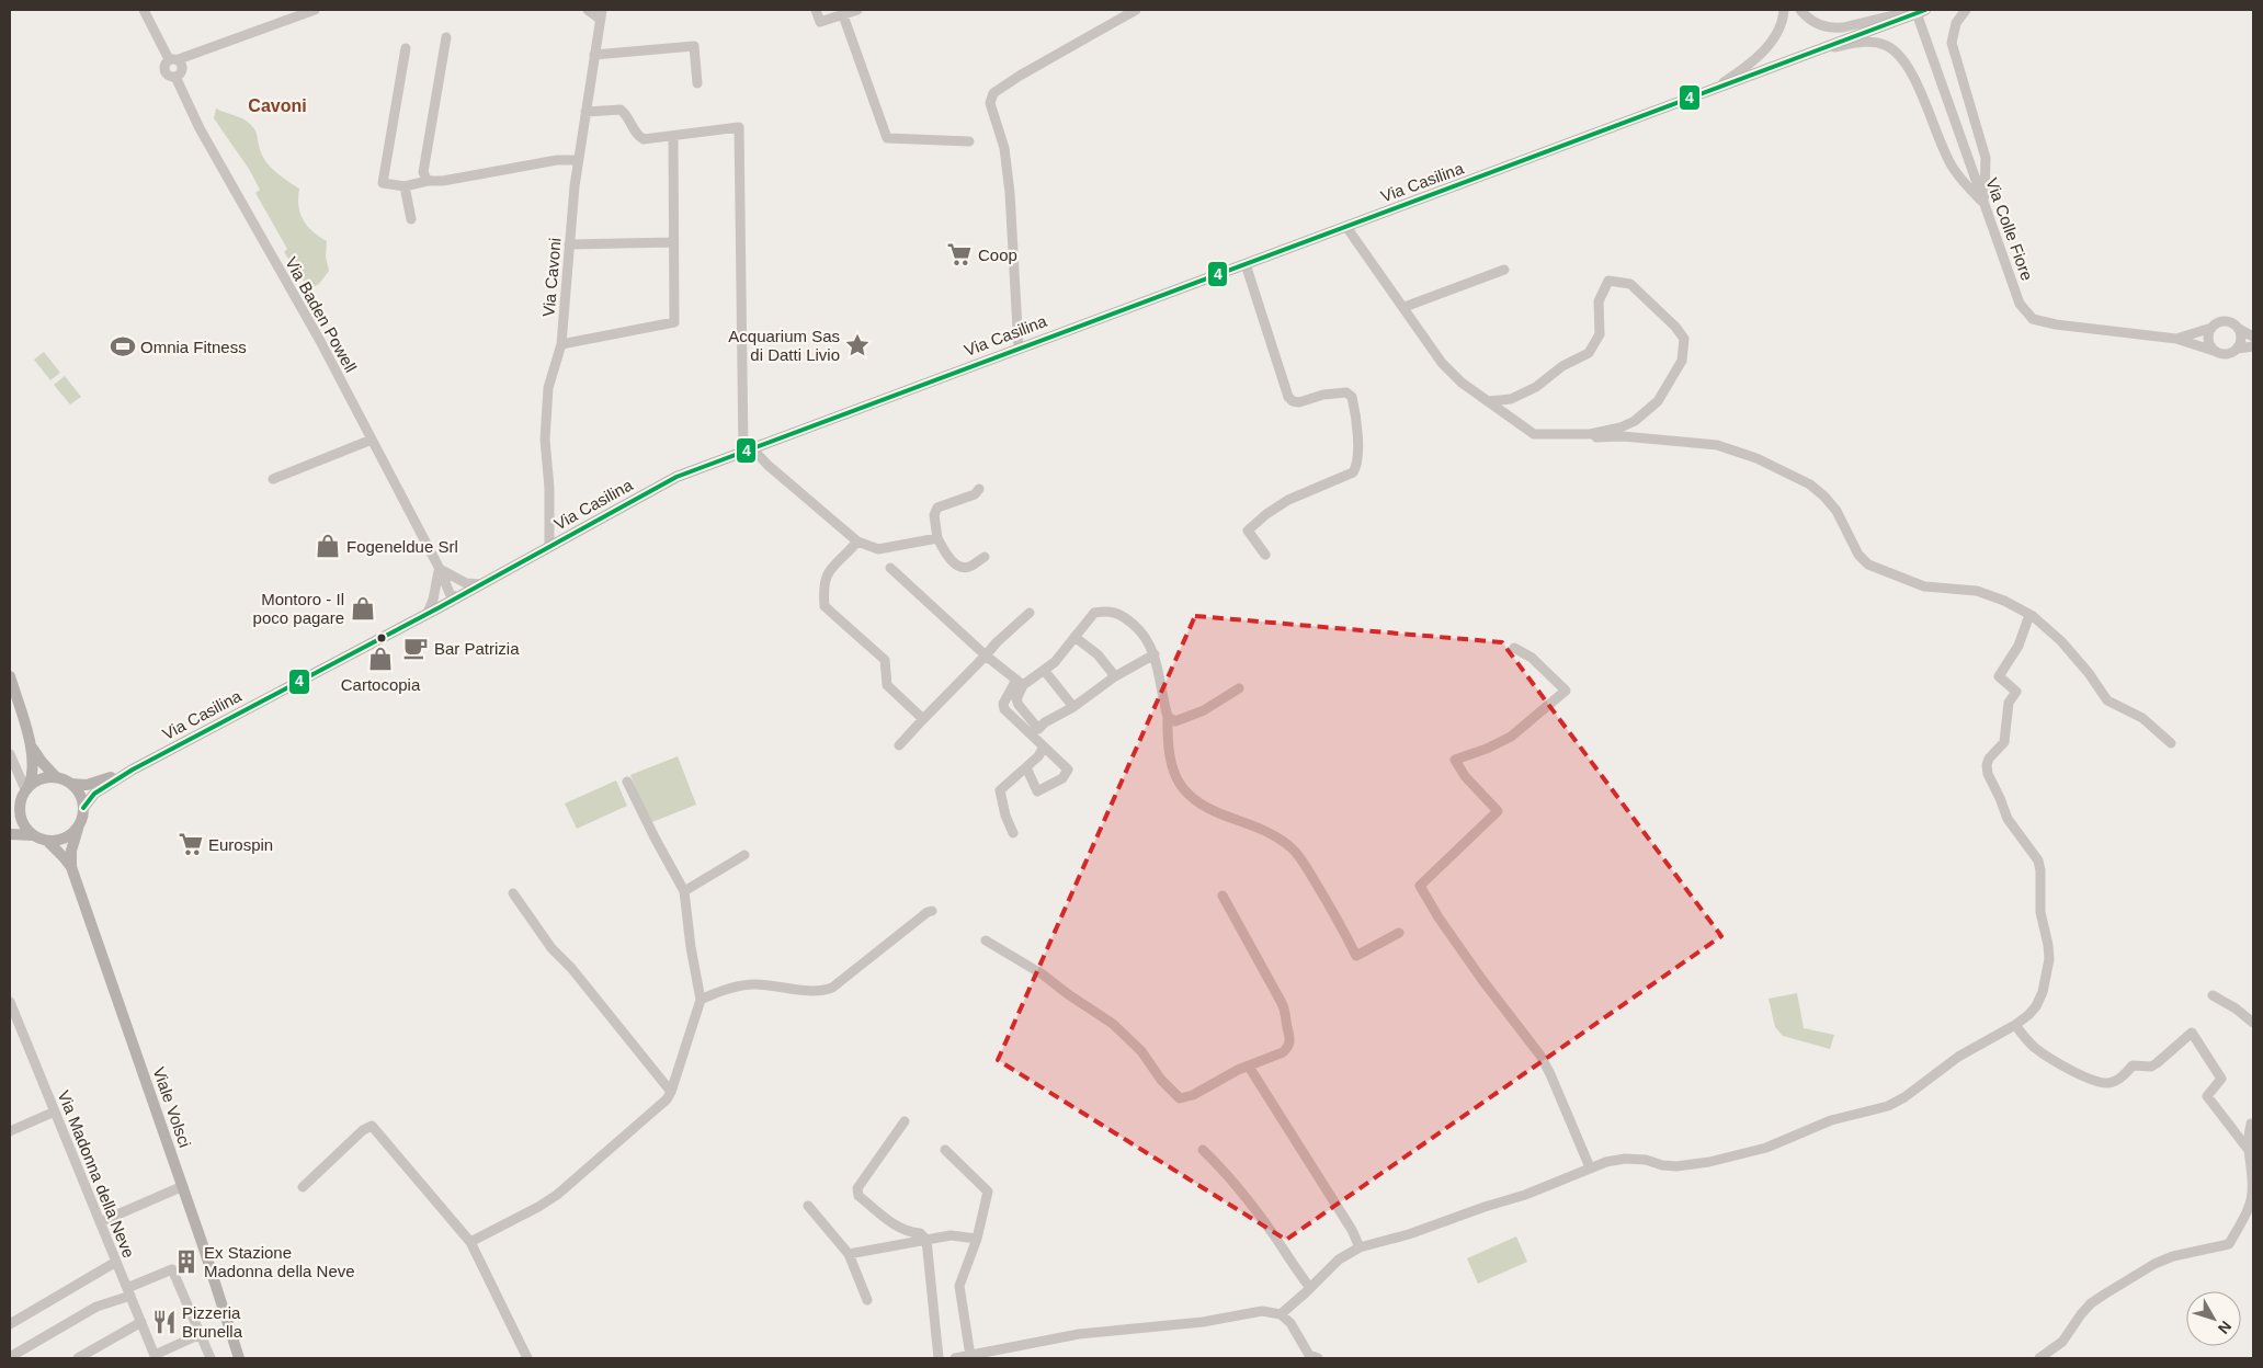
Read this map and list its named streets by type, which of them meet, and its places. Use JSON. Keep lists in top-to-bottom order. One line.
{"streets":{"main road":["Via Casilina","Viale Volsci"],"street":["Via Colle Fiore","Via Cavoni","Via Baden Powell","Via Madonna della Neve"]},"crossings":[["Via Casilina","Via Cavoni"],["Via Casilina","Via Baden Powell"],["Via Casilina","Viale Volsci"]],"districts":["Cavoni"],"places":{"supermarket":["Coop","Eurospin"],"place":["Acquarium Sas di Datti Livio"],"sports":["Omnia Fitness"],"shop":["Fogeneldue Srl","Montoro - Il poco pagare","Cartocopia"],"cafe":["Bar Patrizia"],"building":["Ex Stazione Madonna della Neve"],"restaurant":["Pizzeria Brunella"]},"lines":["transit line 4"],"north":"bottom right"}
